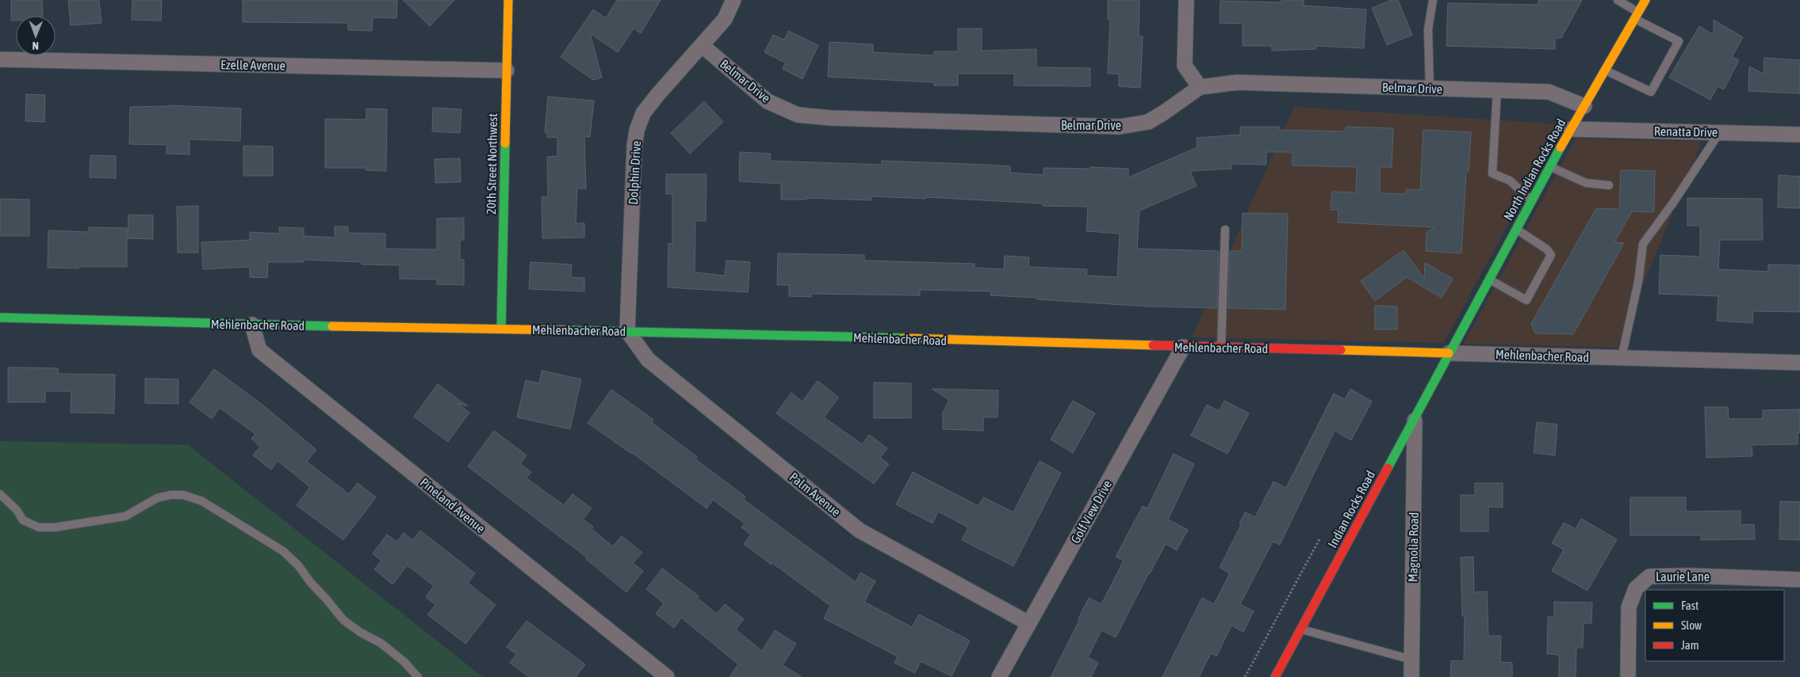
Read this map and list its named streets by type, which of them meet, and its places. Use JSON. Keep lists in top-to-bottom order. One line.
{"streets":{"street":["Ezelle Avenue","Belmar Drive","Renatta Drive","20th Street Northwest","North Indian Rocks Road","Dolphin Drive","Mehlenbacher Road","Palm Avenue","Pineland Avenue","Indian Rocks Road","Golf View Drive","Magnolia Road","Laurie Lane"]},"crossings":[["Ezelle Avenue","20th Street Northwest"],["Belmar Drive","North Indian Rocks Road"],["Belmar Drive","Dolphin Drive"],["Renatta Drive","North Indian Rocks Road"],["20th Street Northwest","Mehlenbacher Road"],["North Indian Rocks Road","Mehlenbacher Road"],["North Indian Rocks Road","Indian Rocks Road"],["Dolphin Drive","Mehlenbacher Road"],["Dolphin Drive","Palm Avenue"],["Mehlenbacher Road","Palm Avenue"],["Mehlenbacher Road","Pineland Avenue"],["Mehlenbacher Road","Indian Rocks Road"],["Mehlenbacher Road","Golf View Drive"],["Palm Avenue","Golf View Drive"],["Indian Rocks Road","Magnolia Road"]],"legend":["Fast","Slow","Jam"],"north":"bottom"}
